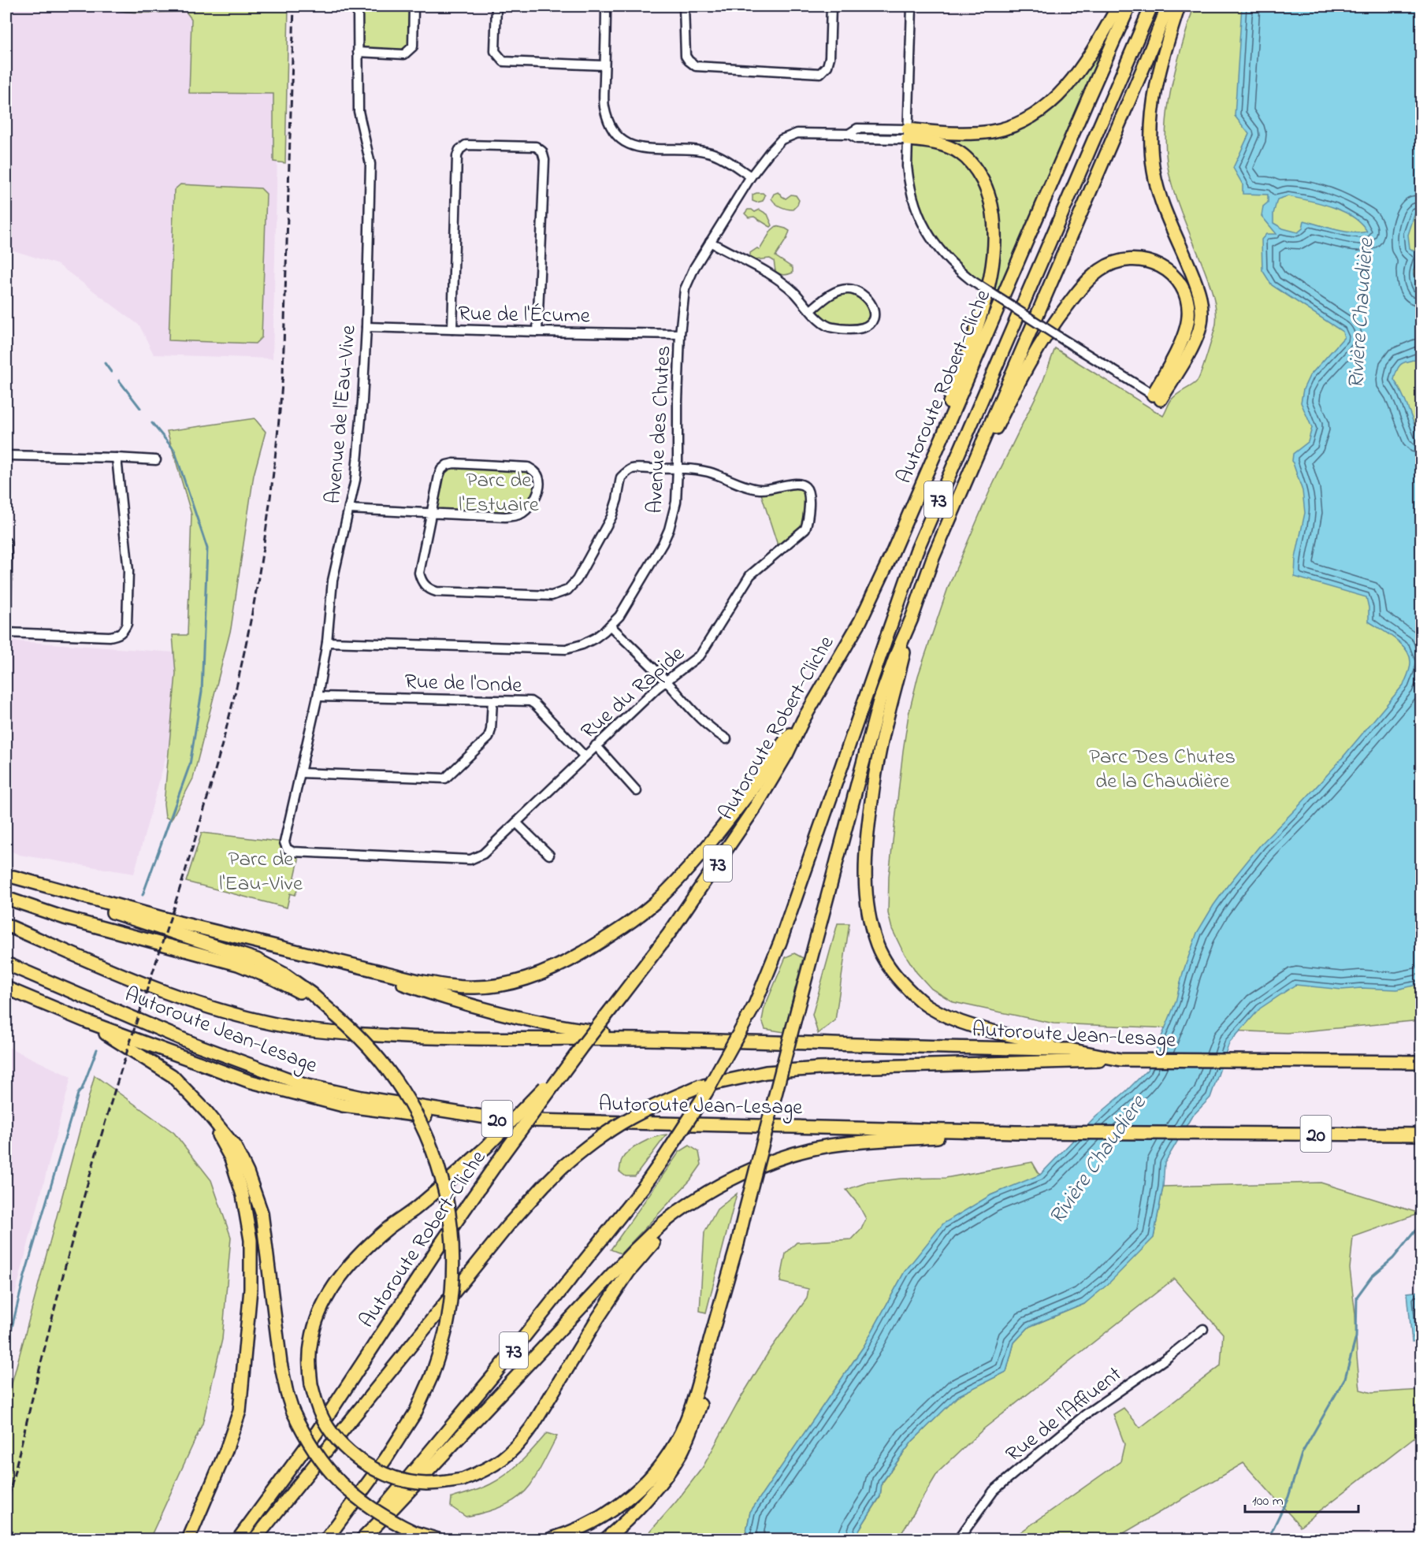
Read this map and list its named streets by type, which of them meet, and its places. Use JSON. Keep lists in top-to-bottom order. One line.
{"streets":{"highway":["Autoroute Robert-Cliche","73","Autoroute Jean-Lesage","20"],"street":["Rue de l'Écume","Avenue de l'Eau-Vive","Avenue des Chutes","Rue de l'Onde","Rue du Rapide","Rue de l'Affluent"]},"crossings":[["Rue de l'Écume","Avenue de l'Eau-Vive"],["Rue de l'Écume","Avenue des Chutes"],["Avenue de l'Eau-Vive","Avenue des Chutes"],["Avenue de l'Eau-Vive","Rue de l'Onde"],["Avenue de l'Eau-Vive","Rue du Rapide"],["Avenue des Chutes","Rue du Rapide"],["Rue de l'Onde","Rue du Rapide"]],"water":["Rivière Chaudière"],"parks":["Parc de l'Estuaire","Parc Des Chutes de la Chaudière","Parc de l'Eau-Vive"],"scale_bar":"100 m"}
